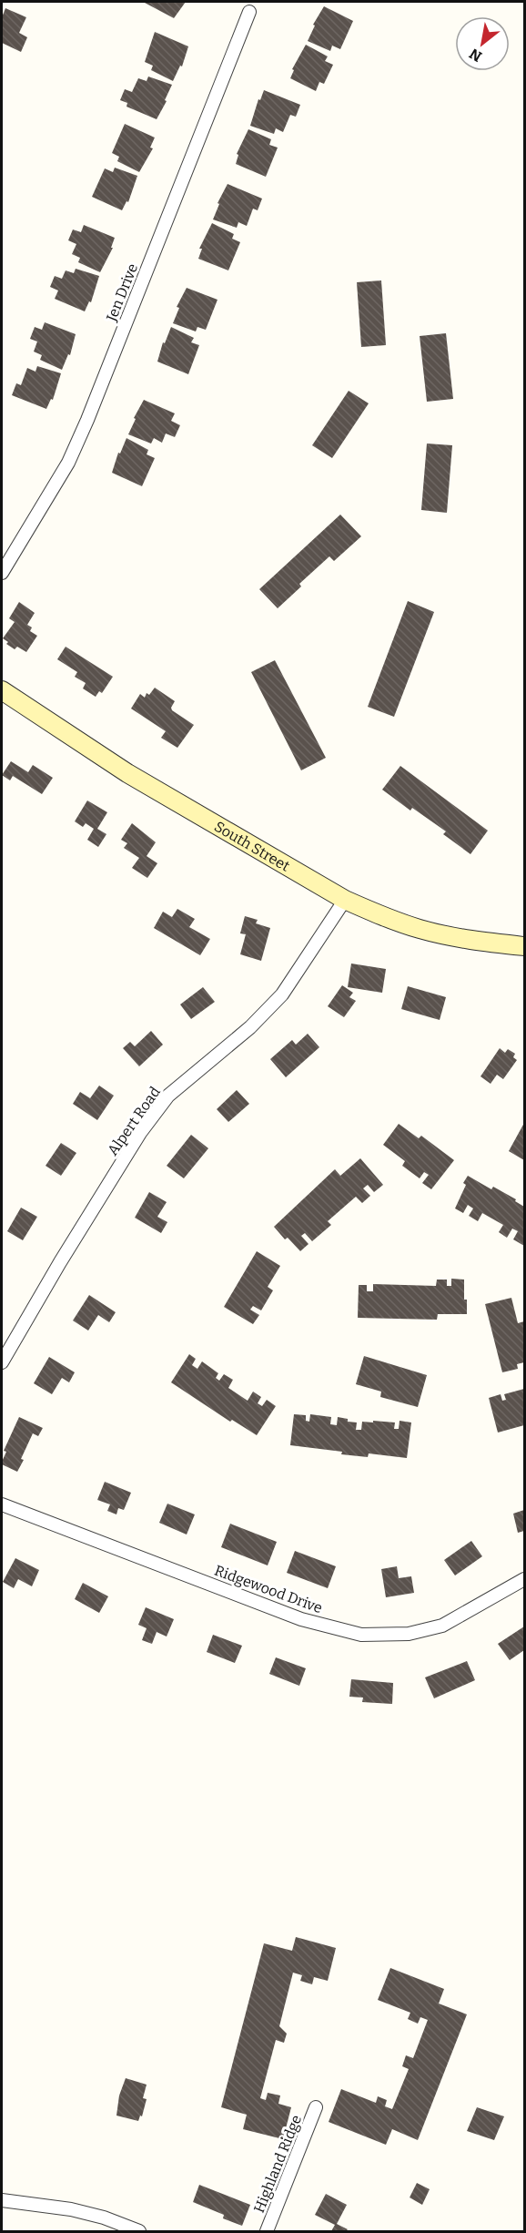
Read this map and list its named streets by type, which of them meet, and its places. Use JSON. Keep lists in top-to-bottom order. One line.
{"streets":{"street":["Jen Drive","South Street","Alpert Road","Ridgewood Drive","Highland Ridge"]},"crossings":[["South Street","Alpert Road"]],"north":"bottom left"}
